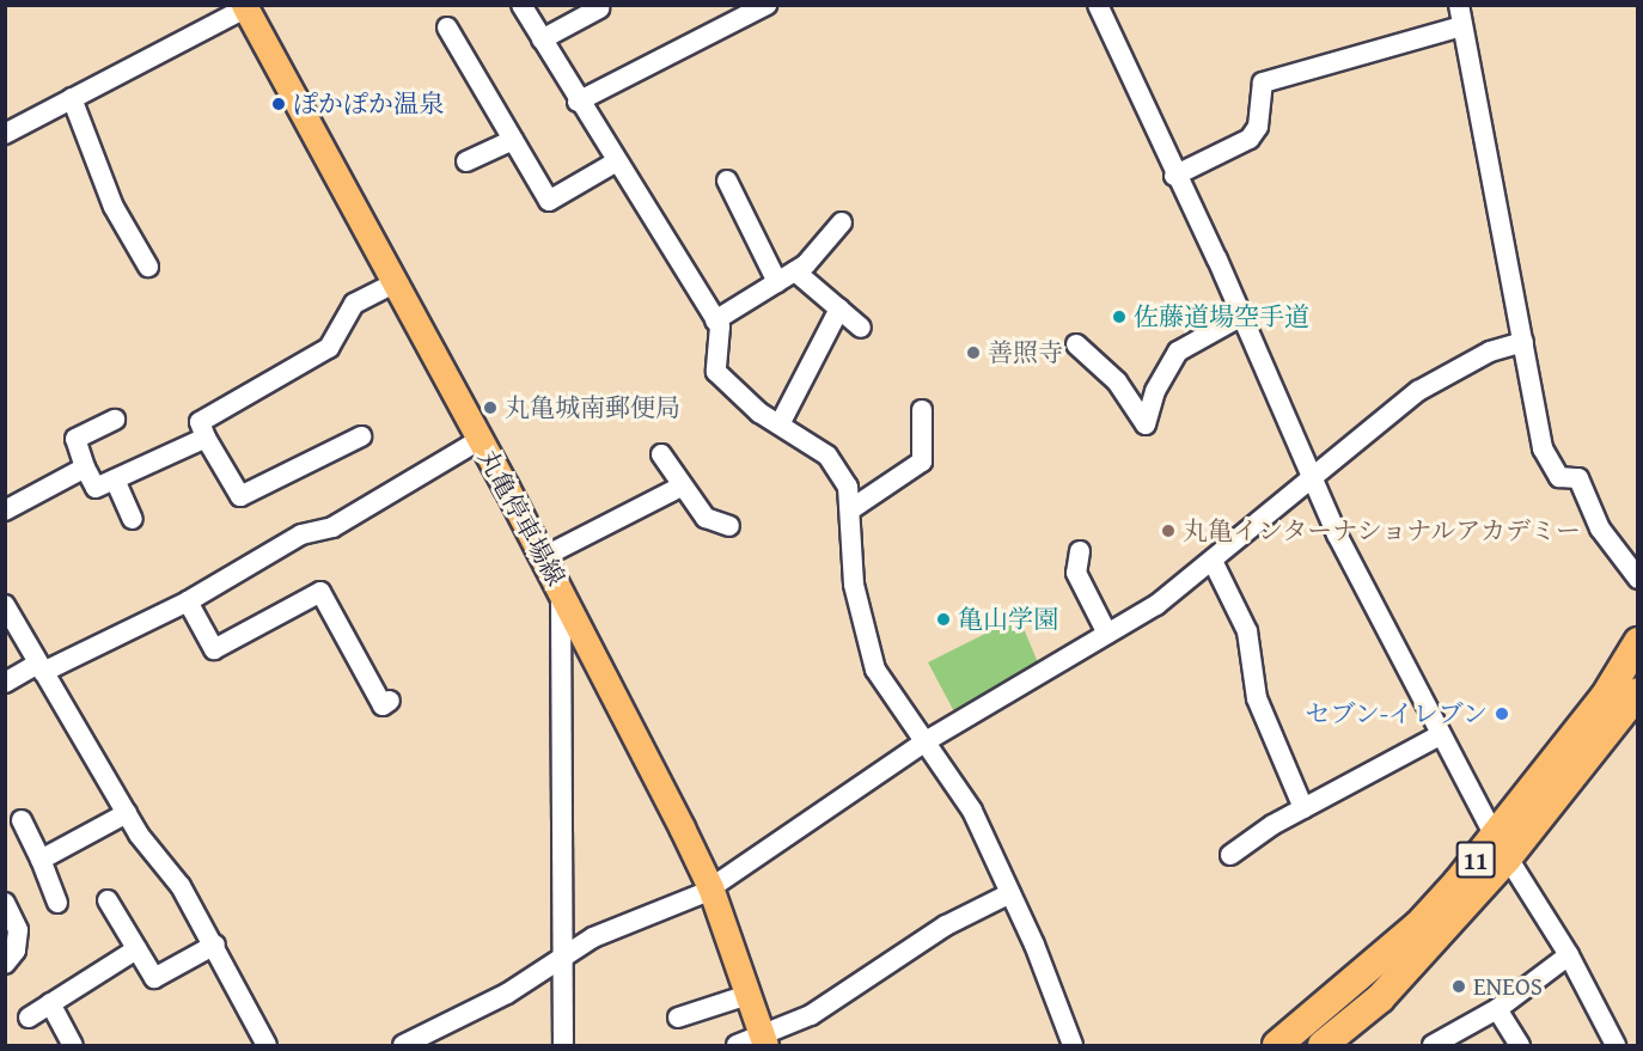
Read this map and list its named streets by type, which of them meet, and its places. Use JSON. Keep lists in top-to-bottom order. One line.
{"streets":{"highway":["11"],"main road":["丸亀停車場線"]},"places":["ぽかぽか温泉","佐藤道場空手道","善照寺","丸亀城南郵便局","丸亀インターナショナルアカデミー","亀山学園","セブン-イレブン","ENEOS"]}
